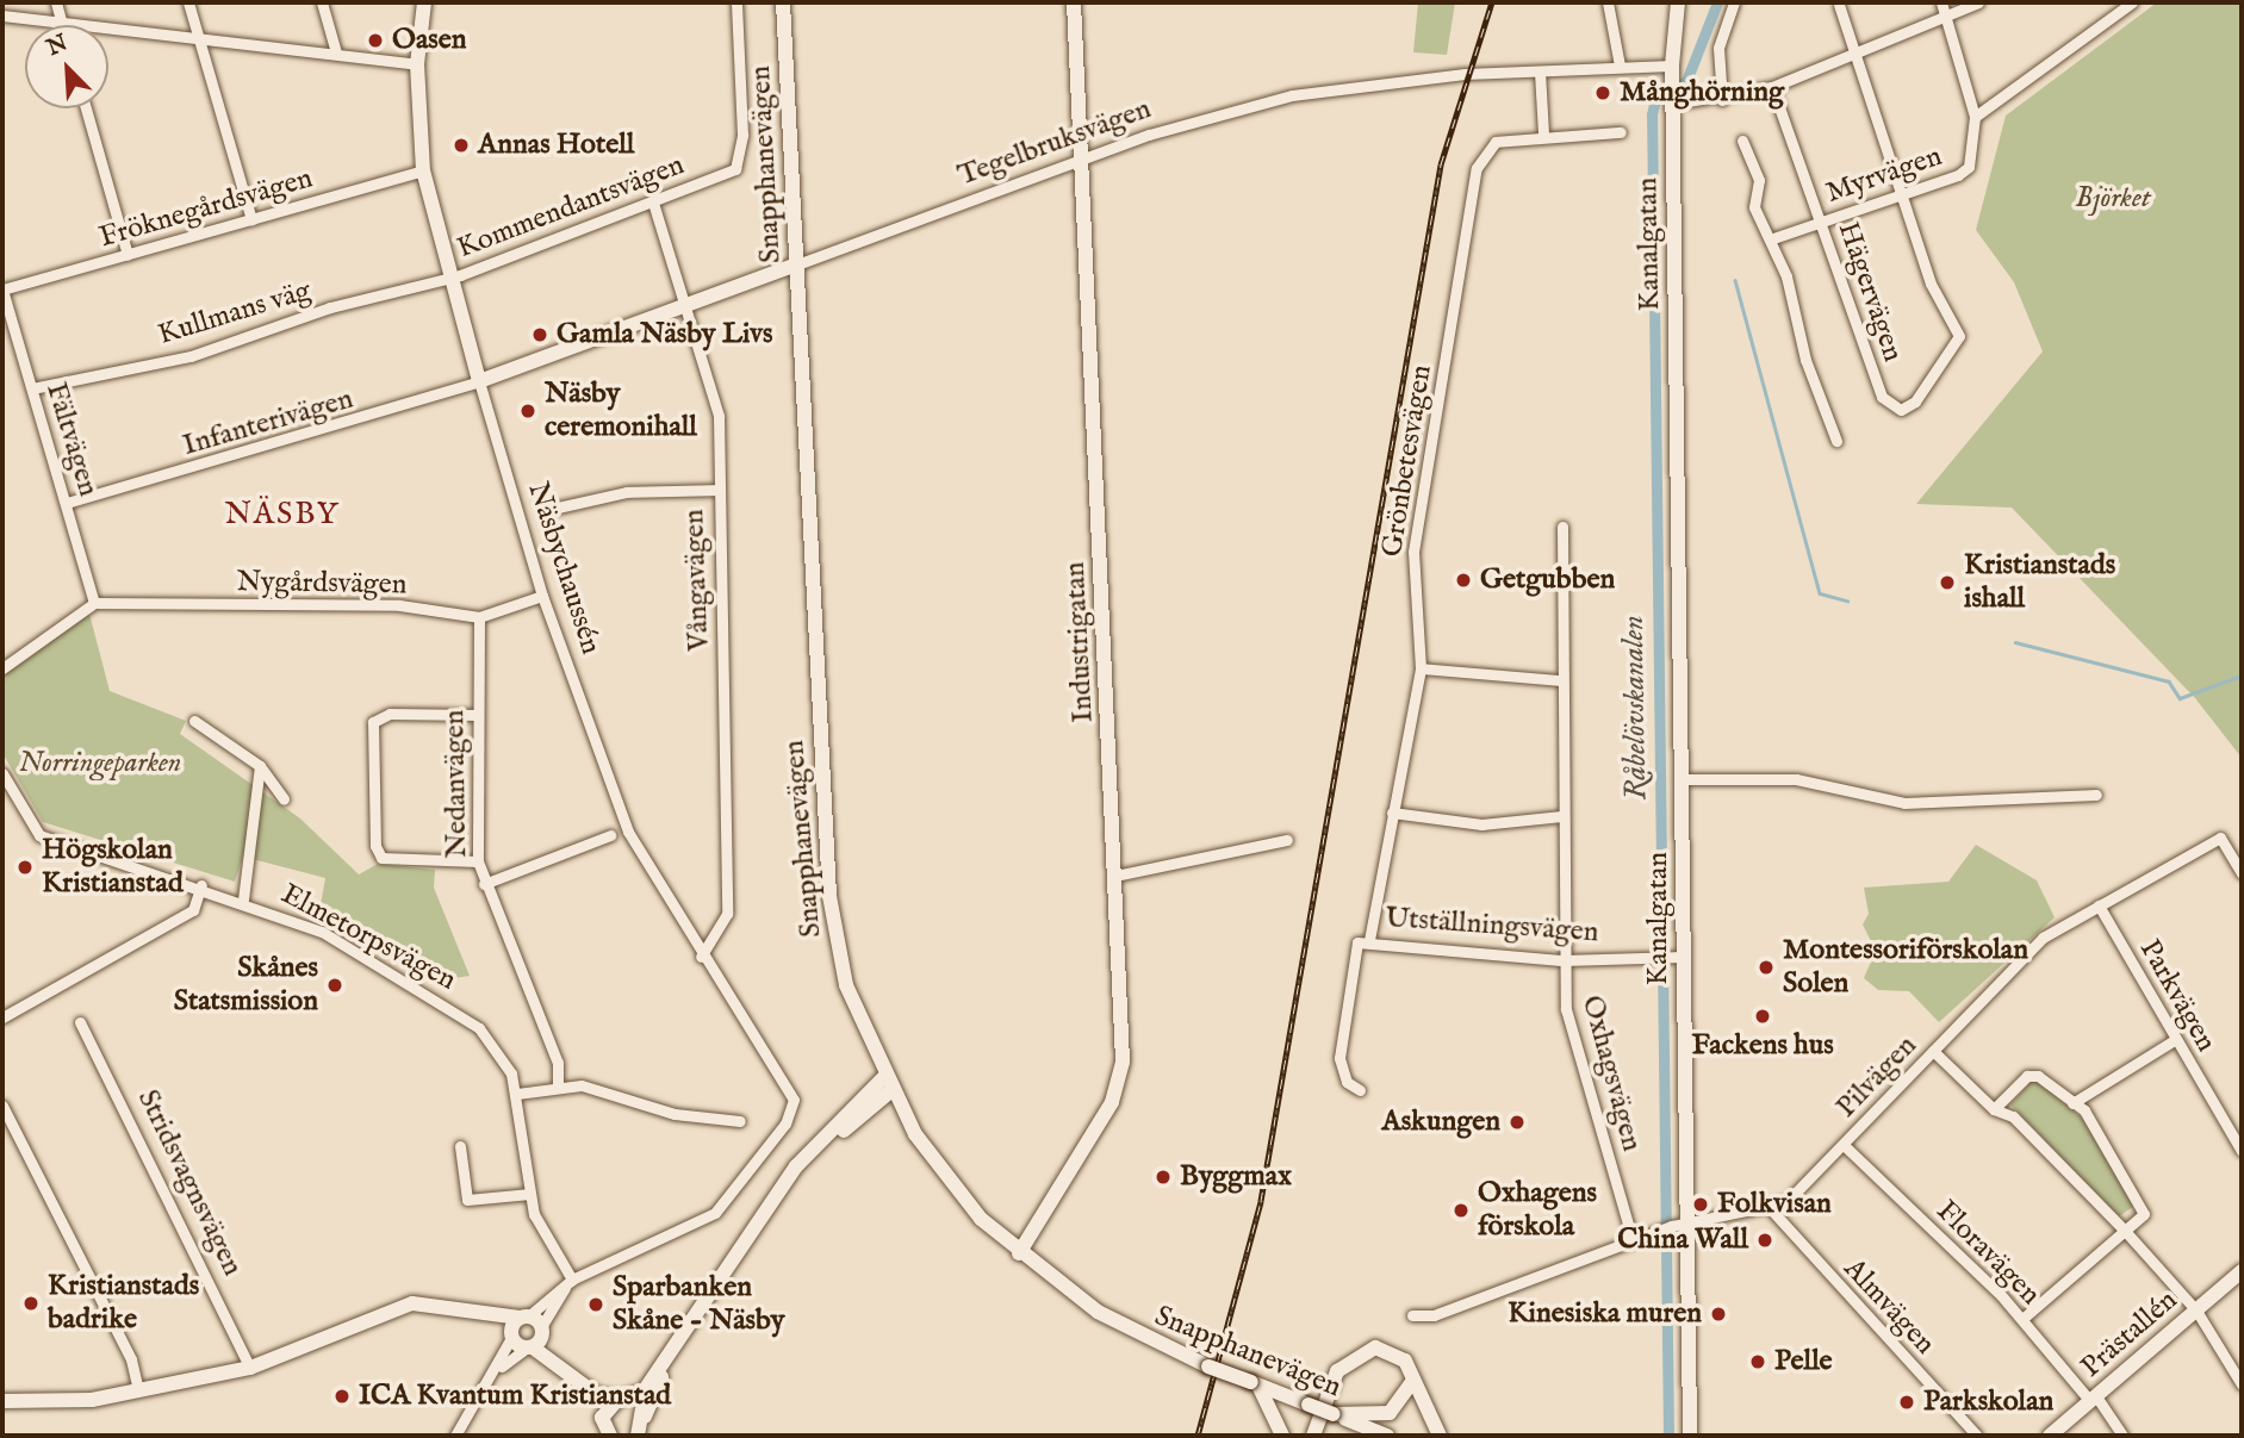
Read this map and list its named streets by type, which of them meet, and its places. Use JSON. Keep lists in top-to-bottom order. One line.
{"streets":{"street":["Tegelbruksvägen","Snapphanevägen","Myrvägen","Kommendantsvägen","Fröknegårdsvägen","Kanalgatan","Hägervägen","Kullmans väg","Infanterivägen","Fältvägen","Grönbetesvägen","Näsbychaussén","Vångavägen","Nygårdsvägen","Industrigatan","Nedanvägen","Utställningsvägen","Elmetorpsvägen","Parkvägen","Oxhagsvägen","Pilvägen","Stridsvagnsvägen","Floravägen","Almvägen","Prästallén"]},"crossings":[["Tegelbruksvägen","Snapphanevägen"],["Tegelbruksvägen","Kanalgatan"],["Tegelbruksvägen","Infanterivägen"],["Tegelbruksvägen","Näsbychaussén"],["Tegelbruksvägen","Vångavägen"],["Tegelbruksvägen","Industrigatan"],["Snapphanevägen","Industrigatan"],["Myrvägen","Hägervägen"],["Kommendantsvägen","Kullmans väg"],["Kommendantsvägen","Näsbychaussén"],["Kommendantsvägen","Vångavägen"],["Fröknegårdsvägen","Fältvägen"],["Fröknegårdsvägen","Näsbychaussén"],["Kanalgatan","Utställningsvägen"],["Kullmans väg","Fältvägen"],["Kullmans väg","Näsbychaussén"],["Infanterivägen","Fältvägen"],["Infanterivägen","Näsbychaussén"],["Fältvägen","Nygårdsvägen"],["Grönbetesvägen","Utställningsvägen"],["Näsbychaussén","Vångavägen"],["Näsbychaussén","Nygårdsvägen"],["Näsbychaussén","Elmetorpsvägen"],["Nygårdsvägen","Nedanvägen"],["Utställningsvägen","Oxhagsvägen"],["Parkvägen","Pilvägen"],["Pilvägen","Floravägen"],["Pilvägen","Almvägen"],["Floravägen","Prästallén"]],"districts":["NÄSBY"],"water":["Råbelövskanalen"],"parks":["Björket","Norringeparken"],"places":["Oasen","Månghörning","Annas Hotell","Gamla Näsby Livs","Näsby ceremonihall","Getgubben","Kristianstads ishall","Högskolan Kristianstad","Montessoriförskolan Solen","Skånes Statsmission","Fackens hus","Askungen","Byggmax","Folkvisan","Oxhagens förskola","China Wall","Kristianstads badrike","Sparbanken Skåne - Näsby","Kinesiska muren","Pelle","ICA Kvantum Kristianstad","Parkskolan"],"north":"top left"}
